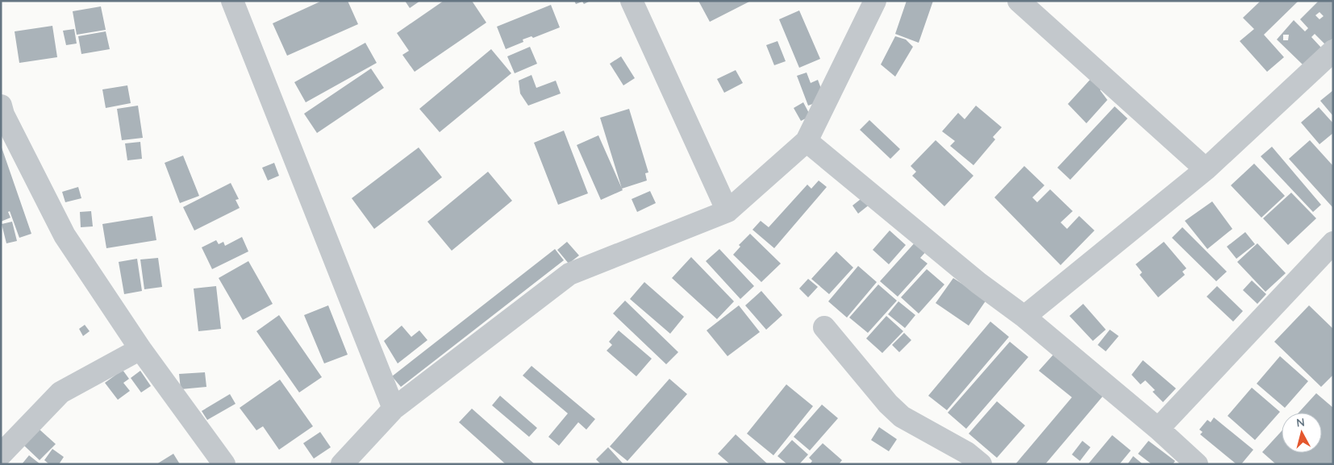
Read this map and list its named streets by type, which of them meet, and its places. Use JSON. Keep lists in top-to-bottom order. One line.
{"north":"top"}
